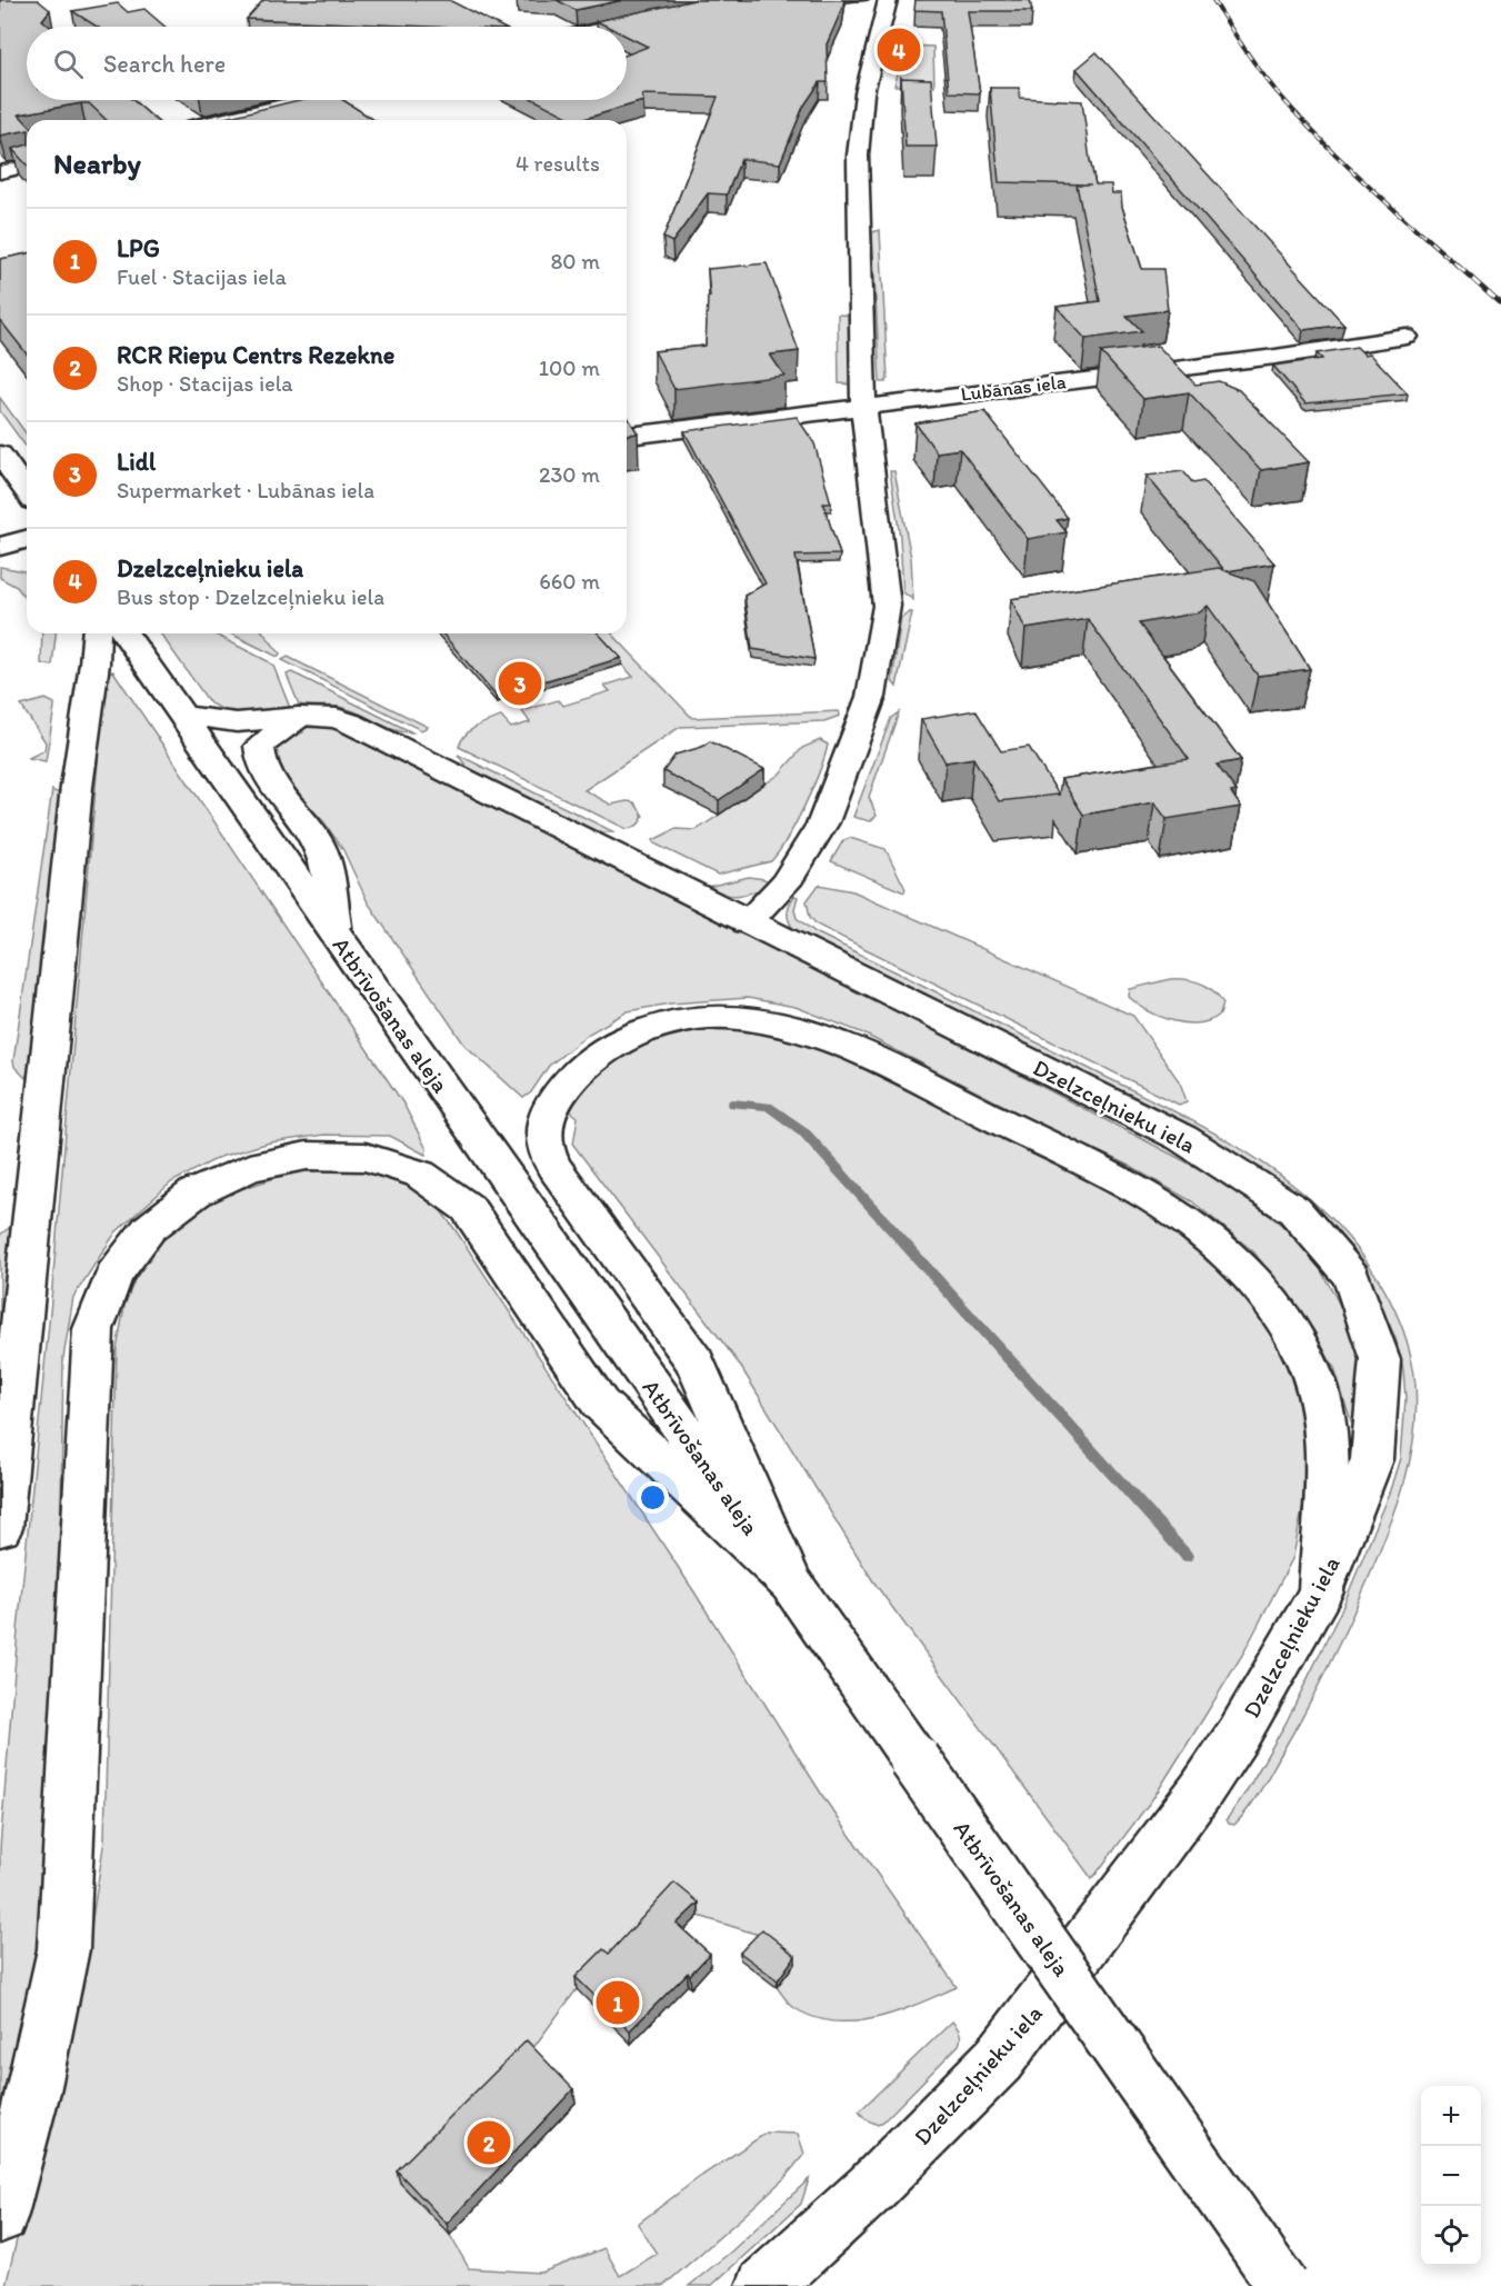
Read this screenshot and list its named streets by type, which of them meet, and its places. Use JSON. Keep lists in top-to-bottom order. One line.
{"streets":{"main road":["Lubānas iela","Atbrīvošanas aleja","Dzelzceļnieku iela"]},"crossings":[["Atbrīvošanas aleja","Dzelzceļnieku iela"]],"page":{"pins":["4","3","1","2"],"search":"Search here","heading":["Nearby","4 results"],"list":[{"mark":"1","name":"LPG","note":"Fuel · Stacijas iela","value":"80 m"},{"mark":"2","name":"RCR Riepu Centrs Rezekne","note":"Shop · Stacijas iela","value":"100 m"},{"mark":"3","name":"Lidl","note":"Supermarket · Lubānas iela","value":"230 m"},{"mark":"4","name":"Dzelzceļnieku iela","note":"Bus stop · Dzelzceļnieku iela","value":"660 m"}],"map_buttons":["+","−"]}}
